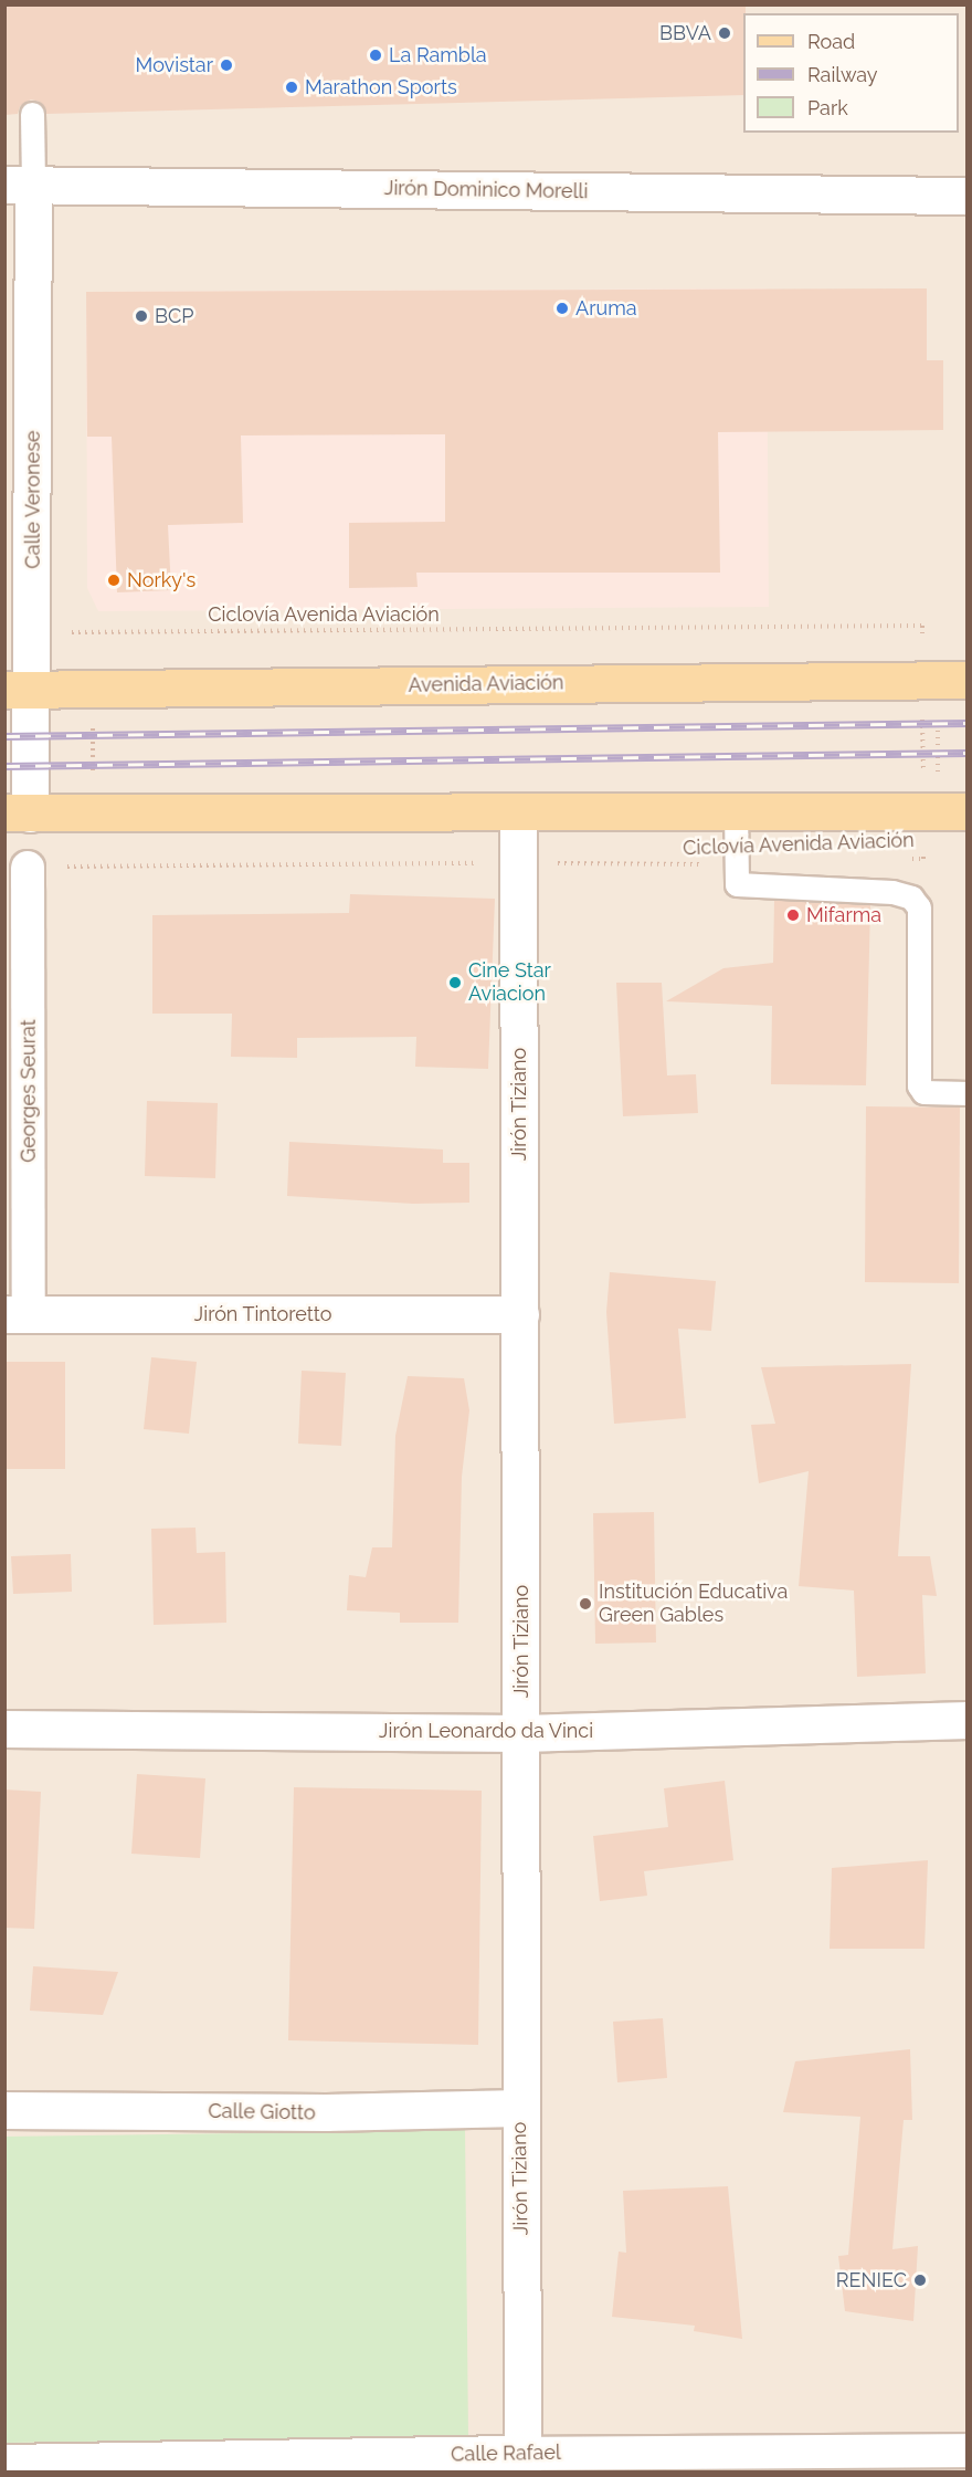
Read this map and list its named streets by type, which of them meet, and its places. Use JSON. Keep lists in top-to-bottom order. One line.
{"streets":{"main road":["Avenida Aviación"],"street":["Jirón Dominico Morelli","Calle Veronese","Georges Seurat","Jirón Tiziano","Jirón Tintoretto","Jirón Leonardo da Vinci","Calle Giotto","Calle Rafael"],"path":["Ciclovía Avenida Aviación"]},"crossings":[["Jirón Dominico Morelli","Calle Veronese"],["Calle Veronese","Ciclovía Avenida Aviación"],["Calle Veronese","Avenida Aviación"],["Ciclovía Avenida Aviación","Avenida Aviación"],["Ciclovía Avenida Aviación","Georges Seurat"],["Ciclovía Avenida Aviación","Jirón Tiziano"],["Georges Seurat","Jirón Tintoretto"],["Jirón Tiziano","Jirón Tintoretto"],["Jirón Tiziano","Jirón Leonardo da Vinci"],["Jirón Tiziano","Calle Giotto"],["Jirón Tiziano","Calle Rafael"]],"places":["BBVA","La Rambla","Movistar","Marathon Sports","Aruma","BCP","Norky's","Mifarma","Cine Star Aviacion","Institución Educativa Green Gables","RENIEC"],"legend":["Road","Railway","Park"]}
